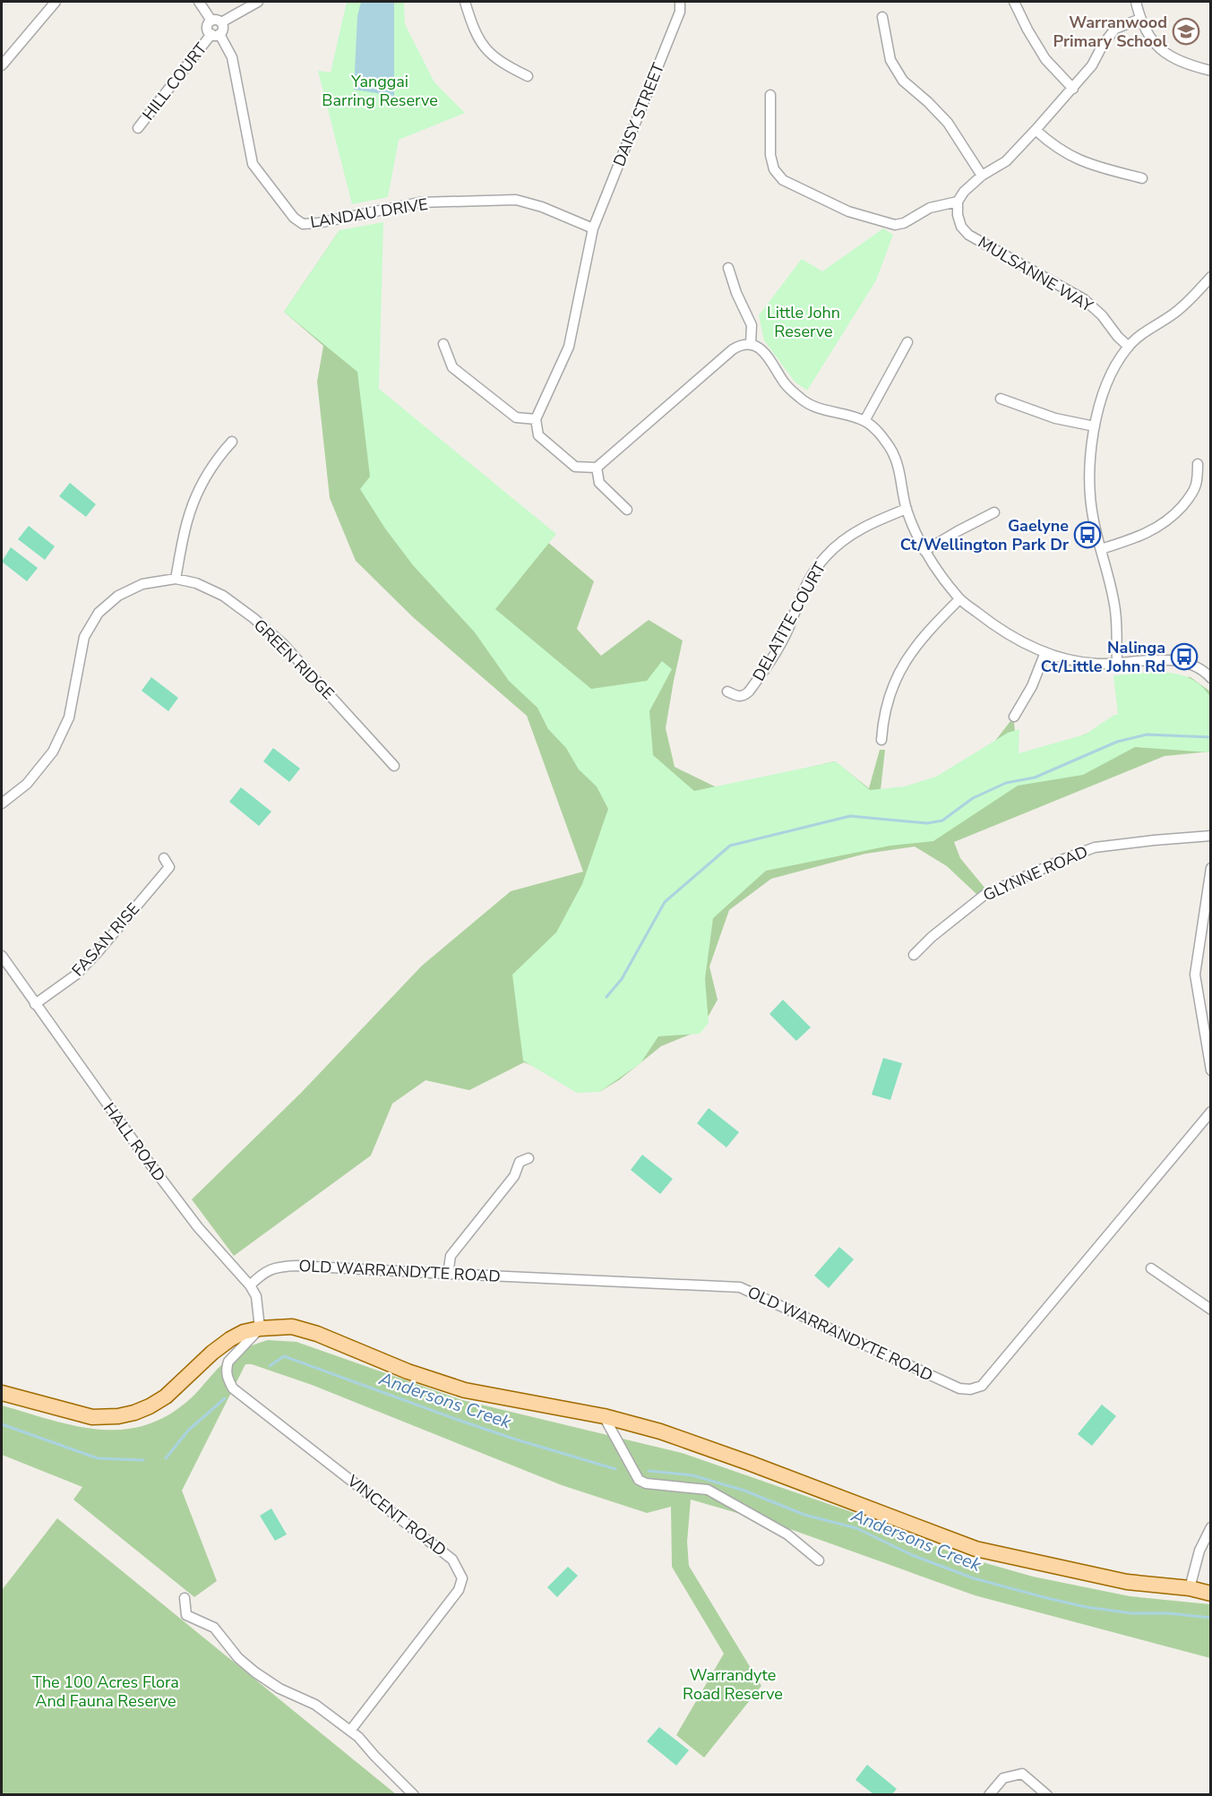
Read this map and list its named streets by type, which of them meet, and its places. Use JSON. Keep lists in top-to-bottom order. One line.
{"streets":{"street":["HILL COURT","DAISY STREET","LANDAU DRIVE","MULSANNE WAY","DELATITE COURT","GREEN RIDGE","GLYNNE ROAD","FASAN RISE","HALL ROAD","OLD WARRANDYTE ROAD","VINCENT ROAD"]},"crossings":[["HILL COURT","LANDAU DRIVE"],["DAISY STREET","LANDAU DRIVE"],["FASAN RISE","HALL ROAD"],["HALL ROAD","OLD WARRANDYTE ROAD"],["HALL ROAD","VINCENT ROAD"]],"water":["Andersons Creek"],"parks":["Yanggai Barring Reserve","Little John Reserve","Warrandyte Road Reserve","The 100 Acres Flora And Fauna Reserve"],"places":{"school or university":["Warranwood Primary School"],"bus stop":["Gaelyne Ct/Wellington Park Dr","Nalinga Ct/Little John Rd"]}}
